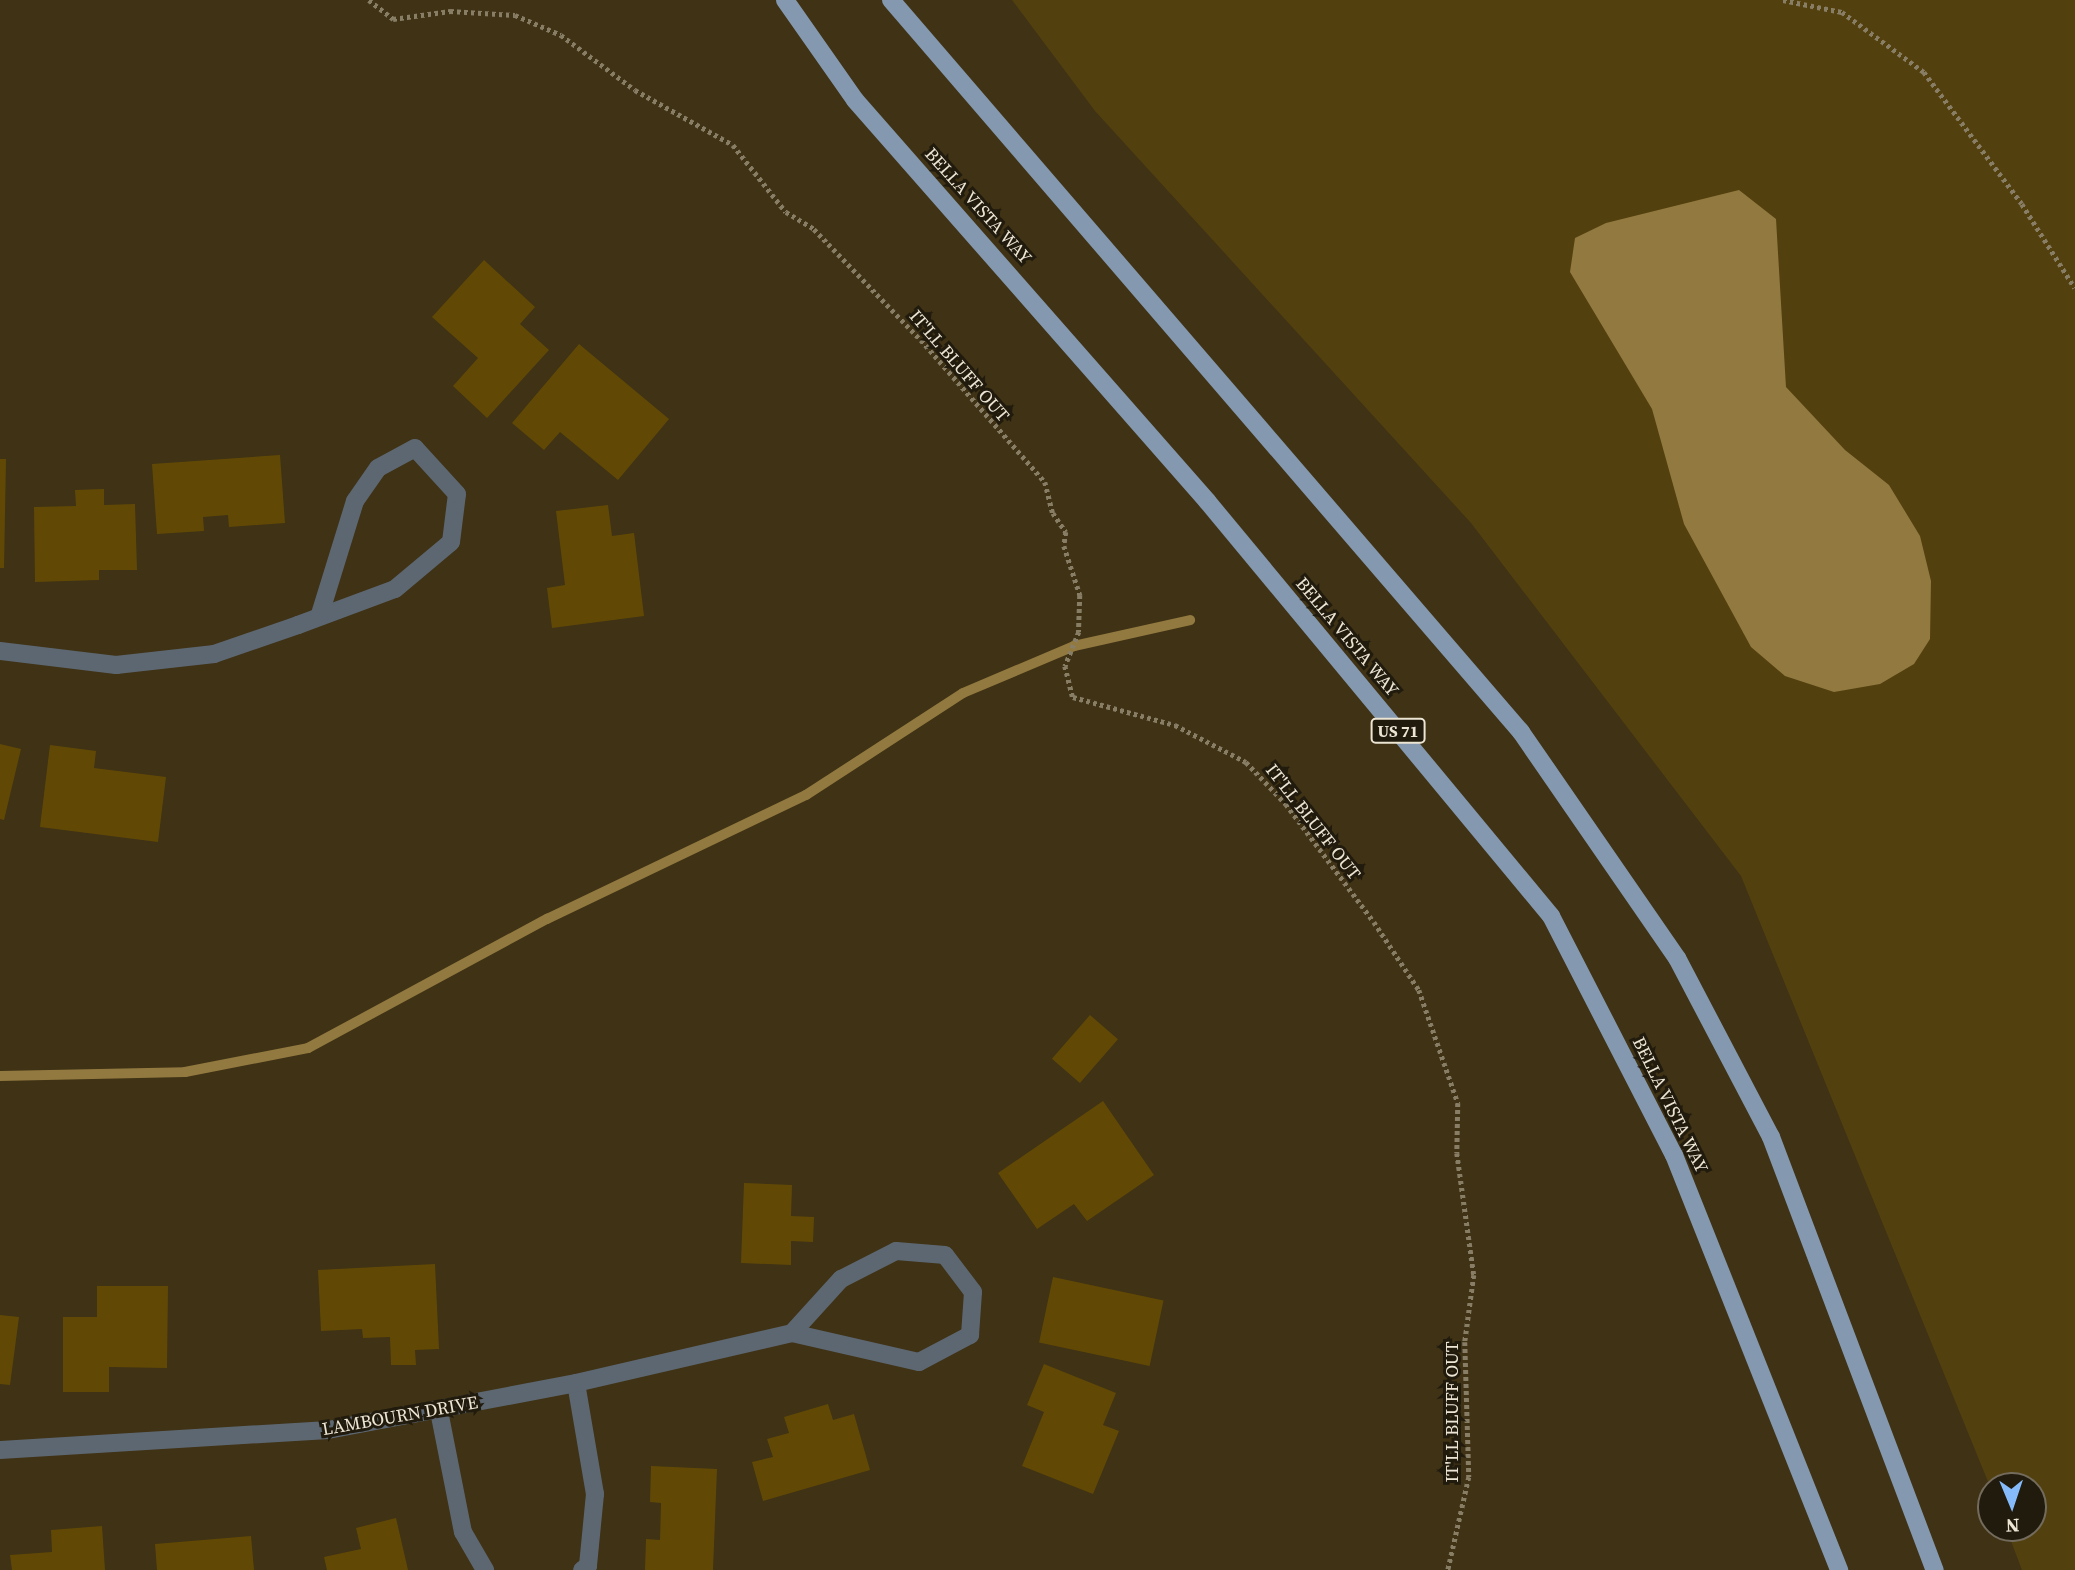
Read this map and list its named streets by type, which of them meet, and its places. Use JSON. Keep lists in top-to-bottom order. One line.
{"streets":{"main road":["BELLA VISTA WAY","US 71"],"street":["LAMBOURN DRIVE"],"path":["IT'LL BLUFF OUT"]},"north":"bottom"}
